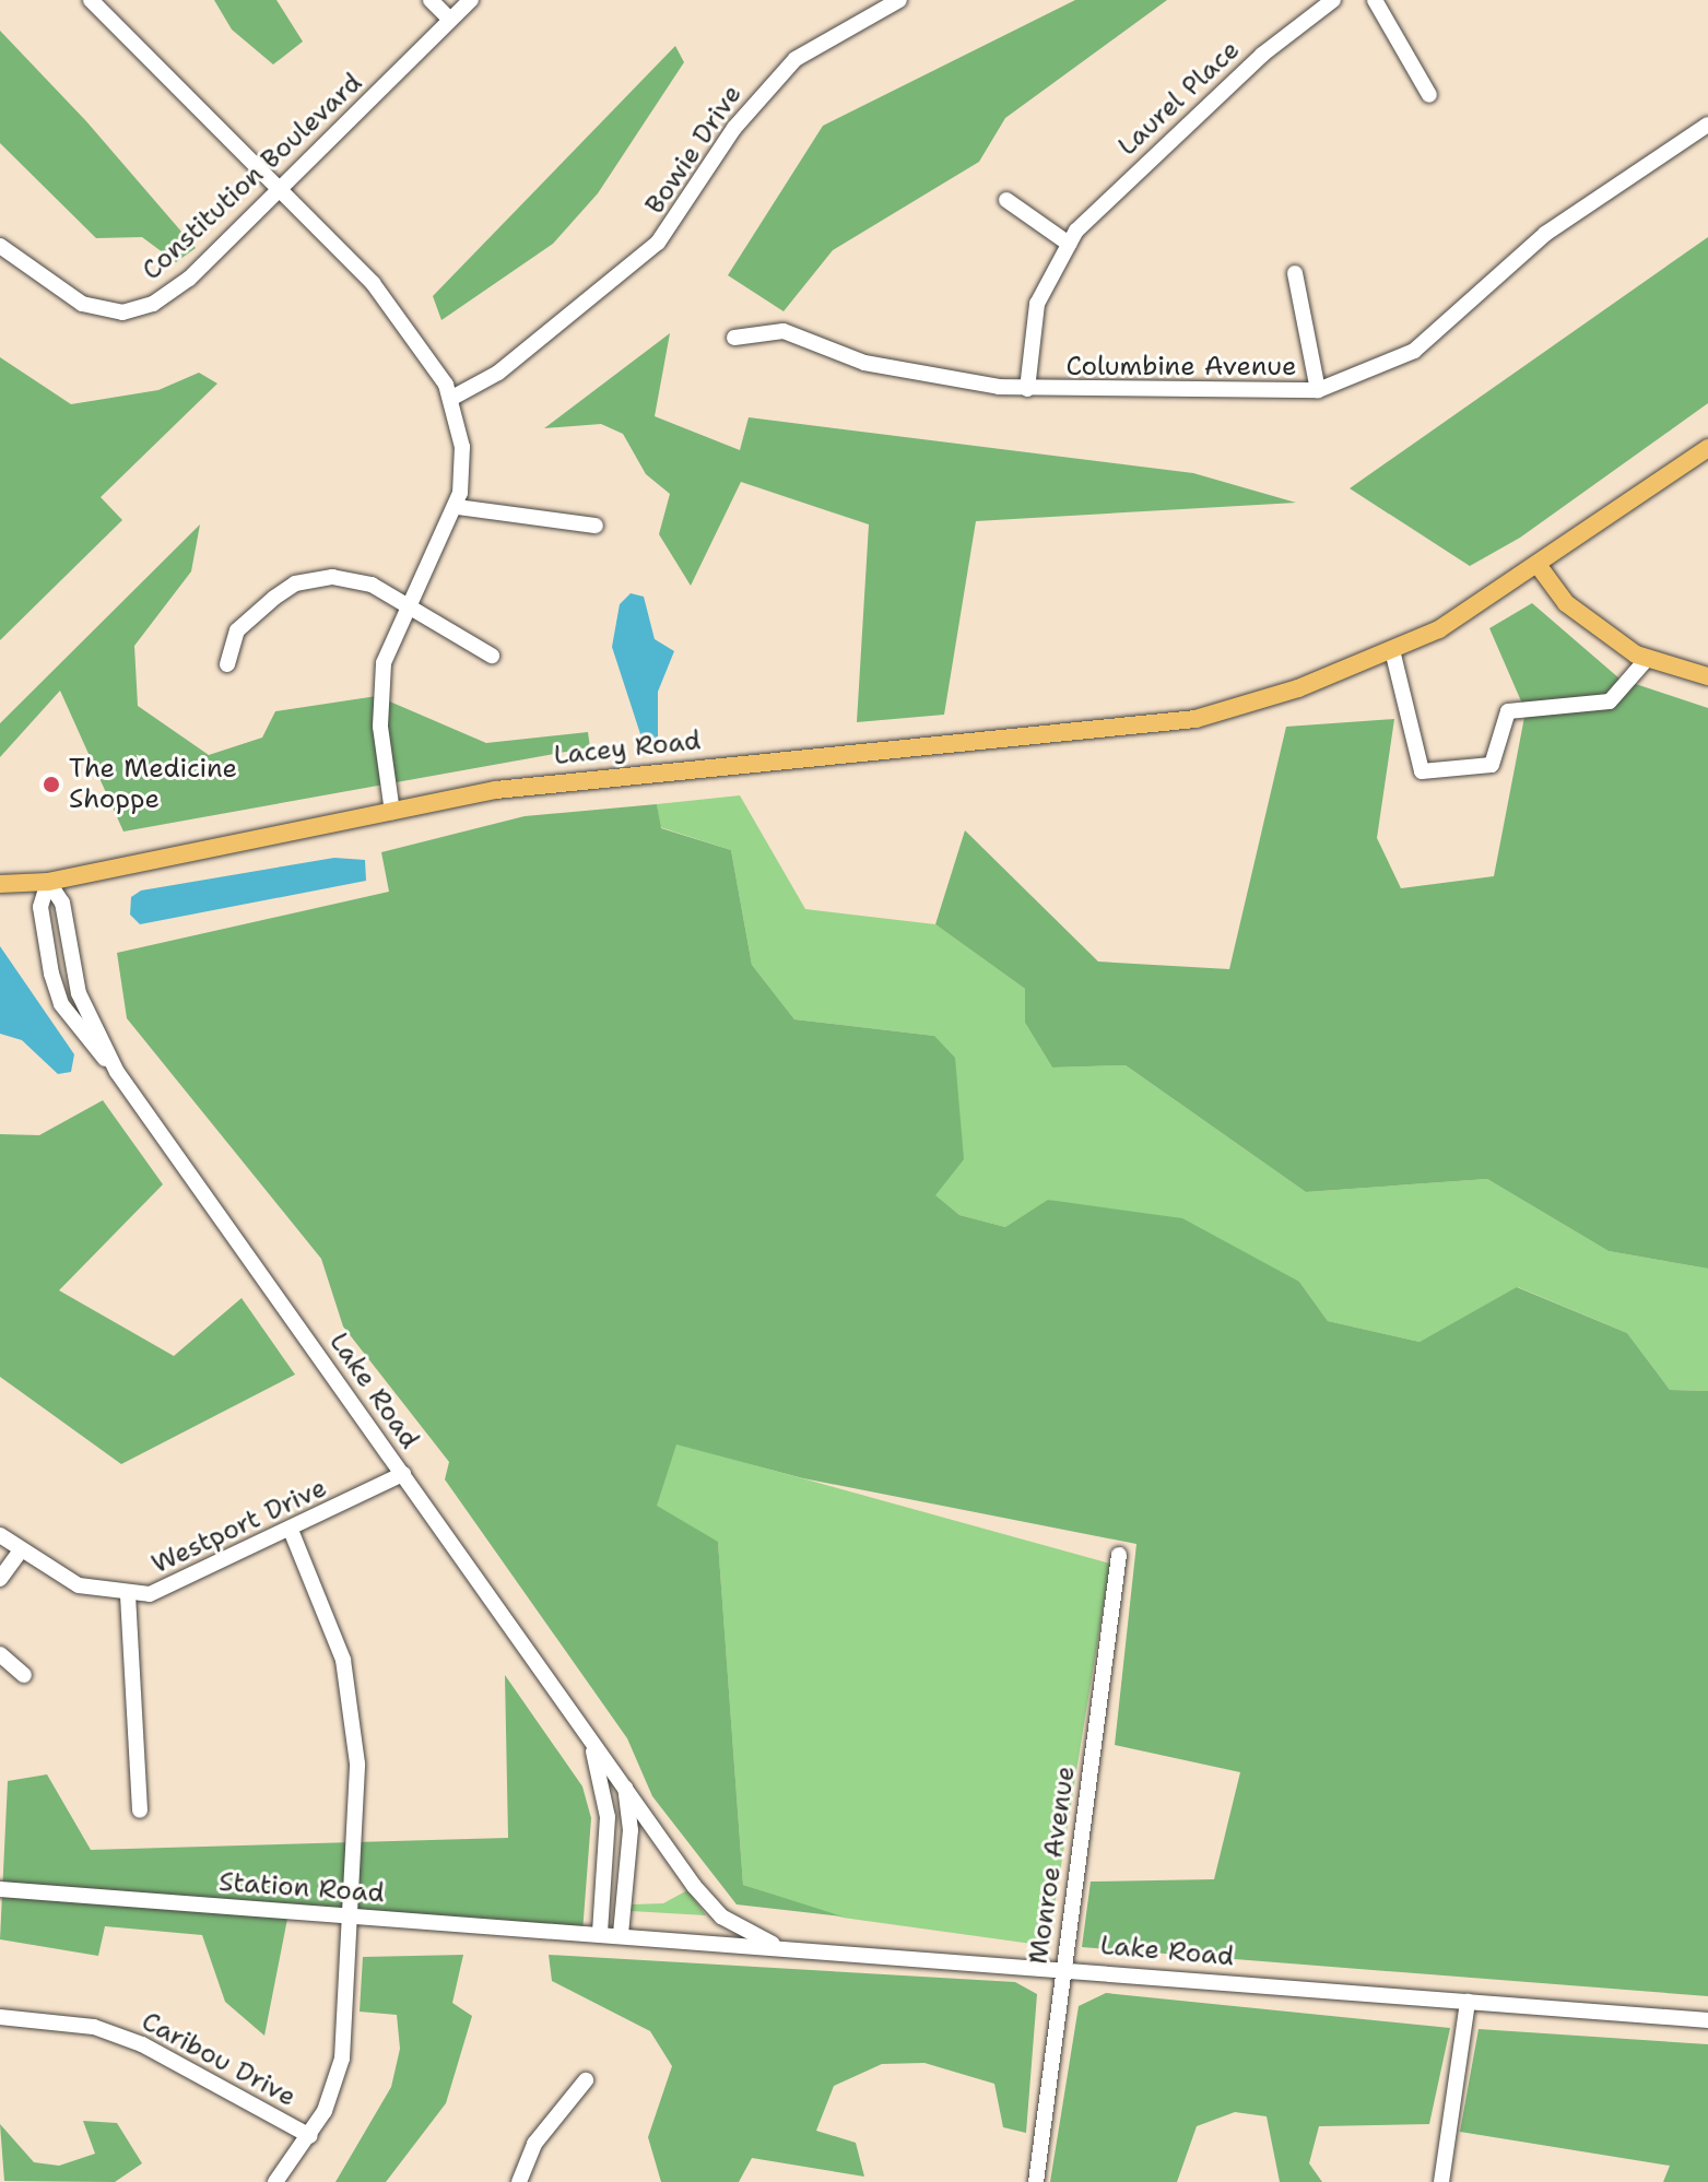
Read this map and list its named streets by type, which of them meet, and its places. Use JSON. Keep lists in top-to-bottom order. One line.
{"streets":{"main road":["Lacey Road"],"street":["Laurel Place","Bowie Drive","Constitution Boulevard","Columbine Avenue","Lake Road","Westport Drive","Monroe Avenue","Station Road","Caribou Drive"]},"crossings":[["Laurel Place","Columbine Avenue"],["Lacey Road","Lake Road"],["Lake Road","Westport Drive"],["Lake Road","Monroe Avenue"],["Lake Road","Station Road"]],"places":["The Medicine Shoppe"]}
